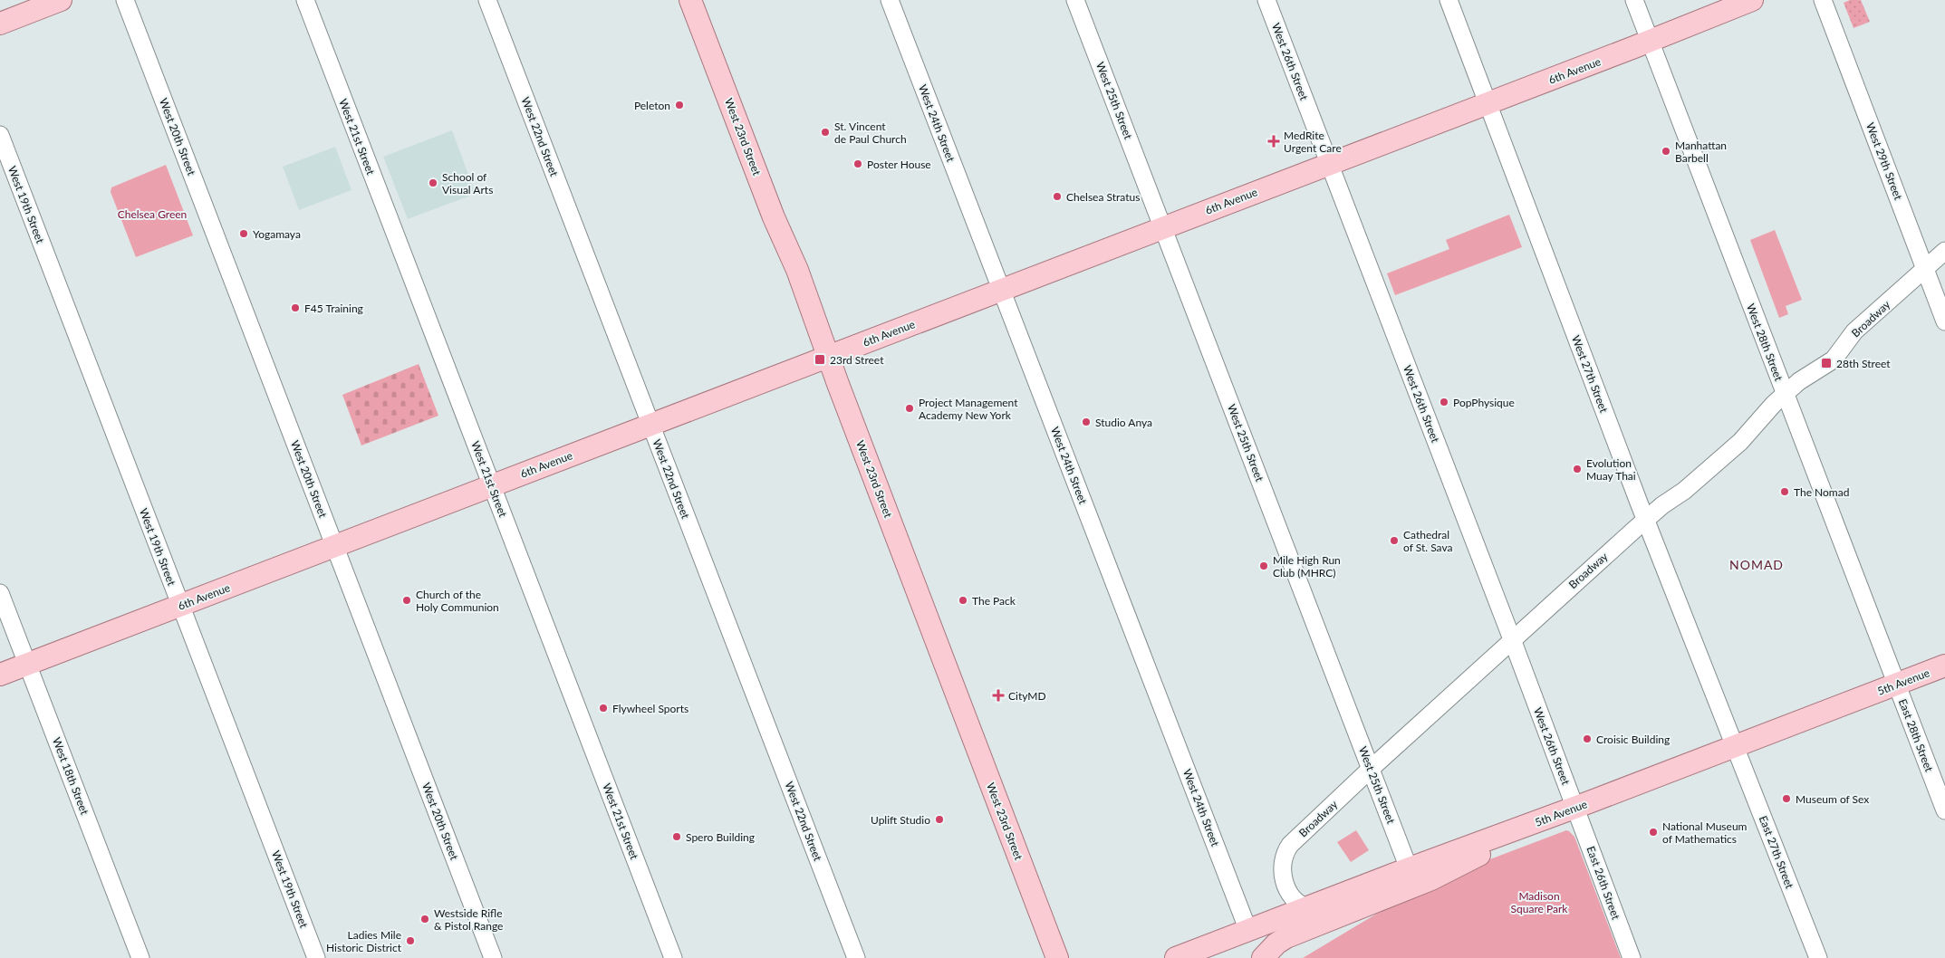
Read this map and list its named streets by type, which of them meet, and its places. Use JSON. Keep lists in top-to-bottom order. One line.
{"streets":{"main road":["6th Avenue","West 23rd Street","5th Avenue"],"street":["West 26th Street","West 25th Street","West 24th Street","West 20th Street","West 21st Street","West 22nd Street","West 29th Street","West 19th Street","Broadway","West 28th Street","West 27th Street","East 28th Street","West 18th Street","East 27th Street","East 26th Street"]},"crossings":[["West 26th Street","6th Avenue"],["West 26th Street","Broadway"],["West 26th Street","5th Avenue"],["West 26th Street","East 26th Street"],["6th Avenue","West 25th Street"],["6th Avenue","West 24th Street"],["6th Avenue","West 20th Street"],["6th Avenue","West 21st Street"],["6th Avenue","West 22nd Street"],["6th Avenue","West 23rd Street"],["6th Avenue","West 19th Street"],["6th Avenue","West 28th Street"],["6th Avenue","West 27th Street"],["6th Avenue","West 18th Street"],["West 25th Street","Broadway"],["West 25th Street","5th Avenue"],["West 24th Street","5th Avenue"],["West 29th Street","Broadway"],["Broadway","West 28th Street"],["Broadway","West 27th Street"],["Broadway","5th Avenue"],["West 28th Street","5th Avenue"],["West 28th Street","East 28th Street"],["West 27th Street","5th Avenue"],["West 27th Street","East 27th Street"],["5th Avenue","East 28th Street"],["5th Avenue","East 27th Street"],["5th Avenue","East 26th Street"]],"districts":["NOMAD"],"parks":["Chelsea Green","Madison Square Park"],"places":{"other":["Peleton","St. Vincent de Paul Church","Manhattan Barbell","Poster House","School of Visual Arts","Chelsea Stratus","Yogamaya","F45 Training","PopPhysique","Project Management Academy New York","Studio Anya","Evolution Muay Thai","The Nomad","Cathedral of St. Sava","Mile High Run Club (MHRC)","Church of the Holy Communion","The Pack","Flywheel Sports","Croisic Building","Museum of Sex","Uplift Studio","National Museum of Mathematics","Spero Building","Westside Rifle & Pistol Range","Ladies Mile Historic District"],"health":["MedRite Urgent Care","CityMD"],"transit":["23rd Street","28th Street"]}}
